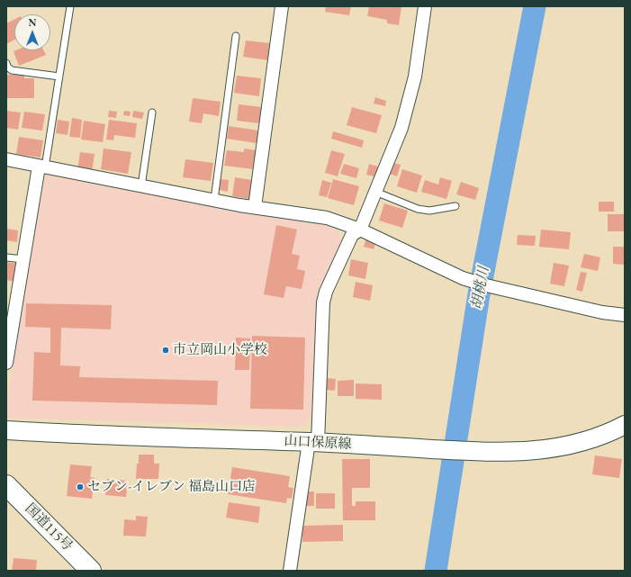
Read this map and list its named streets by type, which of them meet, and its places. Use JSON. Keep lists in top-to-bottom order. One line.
{"streets":{"highway":["国道115号"],"main road":["山口保原線"]},"water":["胡桃川"],"places":["市立岡山小学校","セブン-イレブン 福島山口店"],"north":"top"}
